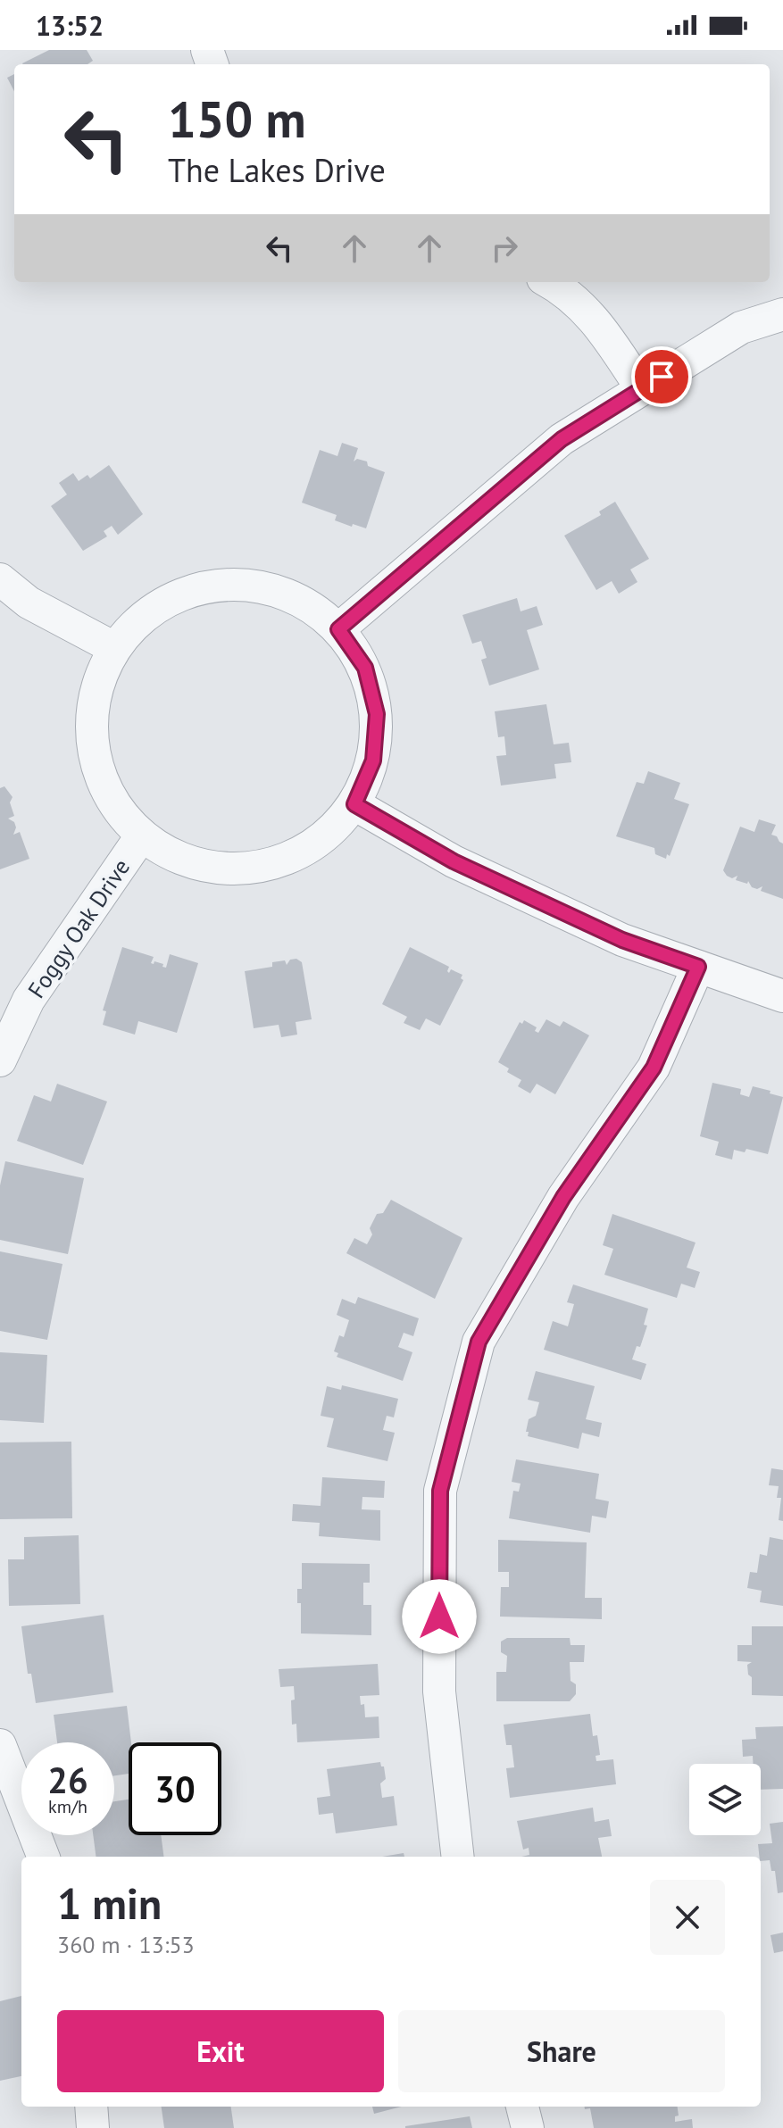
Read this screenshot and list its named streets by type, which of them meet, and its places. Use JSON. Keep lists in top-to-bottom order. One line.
{"streets":{"street":["Foggy Oak Drive"]},"page":{"status":"13:52","turn":["150 m","The Lakes Drive"],"speed":"26 km/h","limit":"30","heading":["1 min","360 m · 13:53"],"buttons":["Exit","Share"]}}
